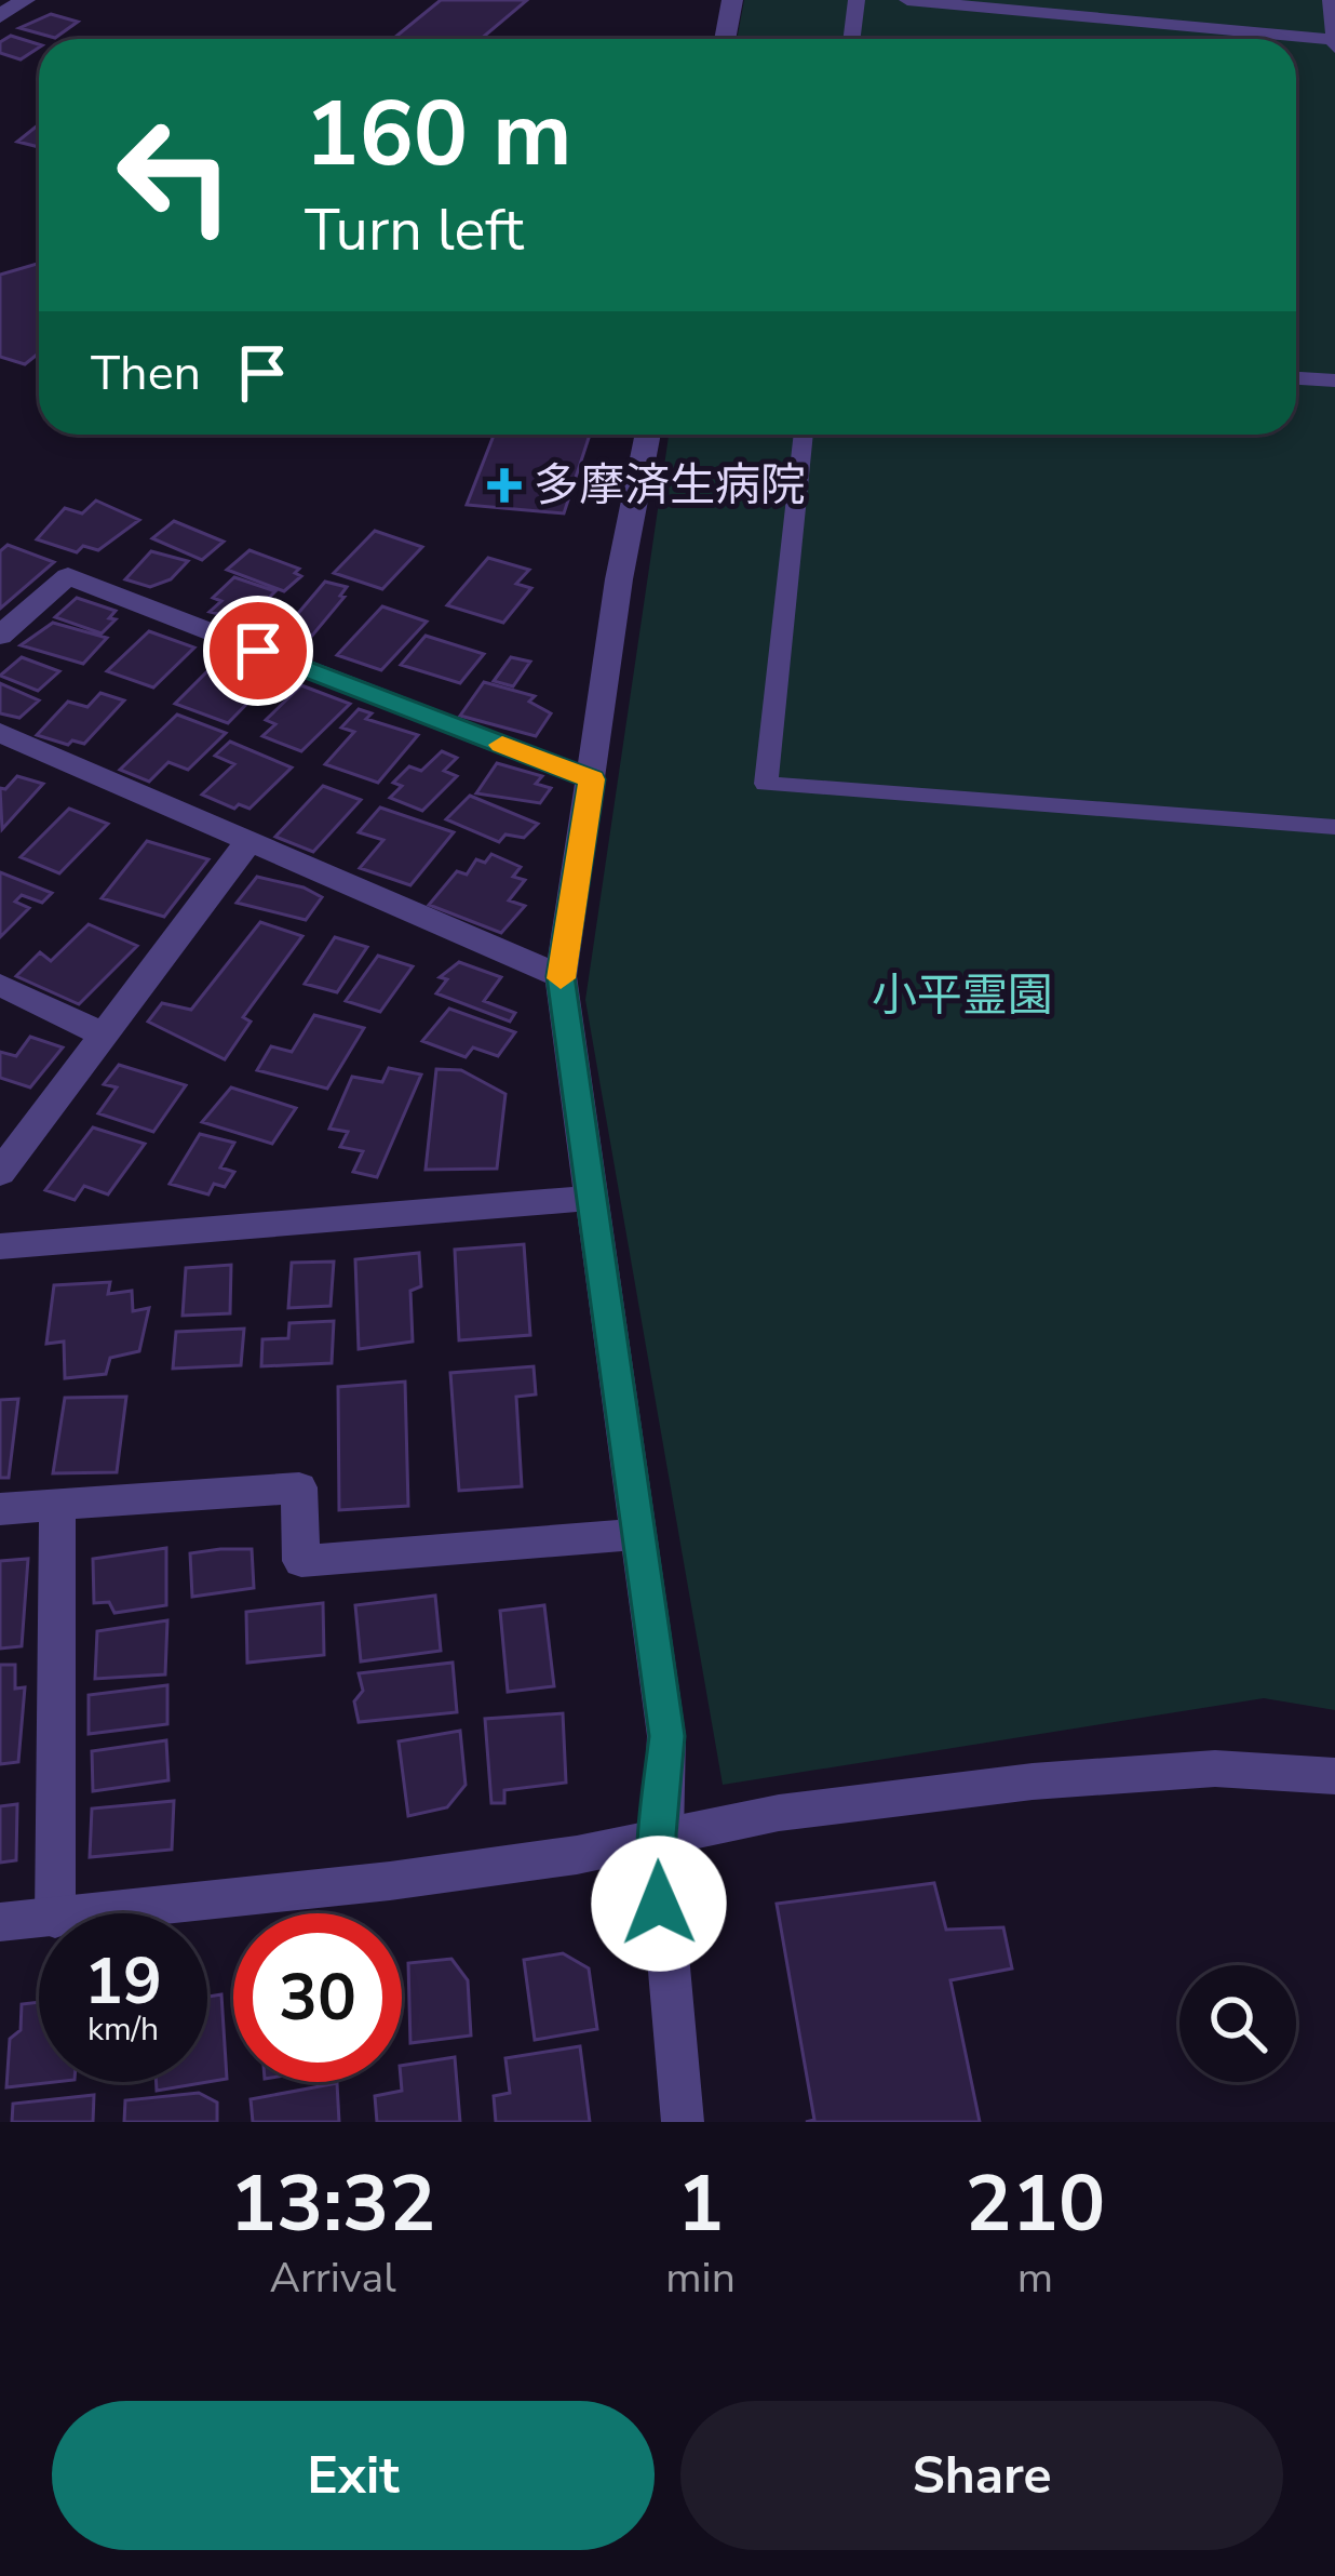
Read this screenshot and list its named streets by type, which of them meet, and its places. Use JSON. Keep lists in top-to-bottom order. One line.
{"parks":["小平霊園"],"places":{"health":["多摩済生病院"]},"page":{"turn":["160 m","Turn left"],"then":"Then","speed":"19 km/h","limit":"30","eta":["13:32","Arrival","1","min","210","m"],"buttons":["Exit","Share"]}}
